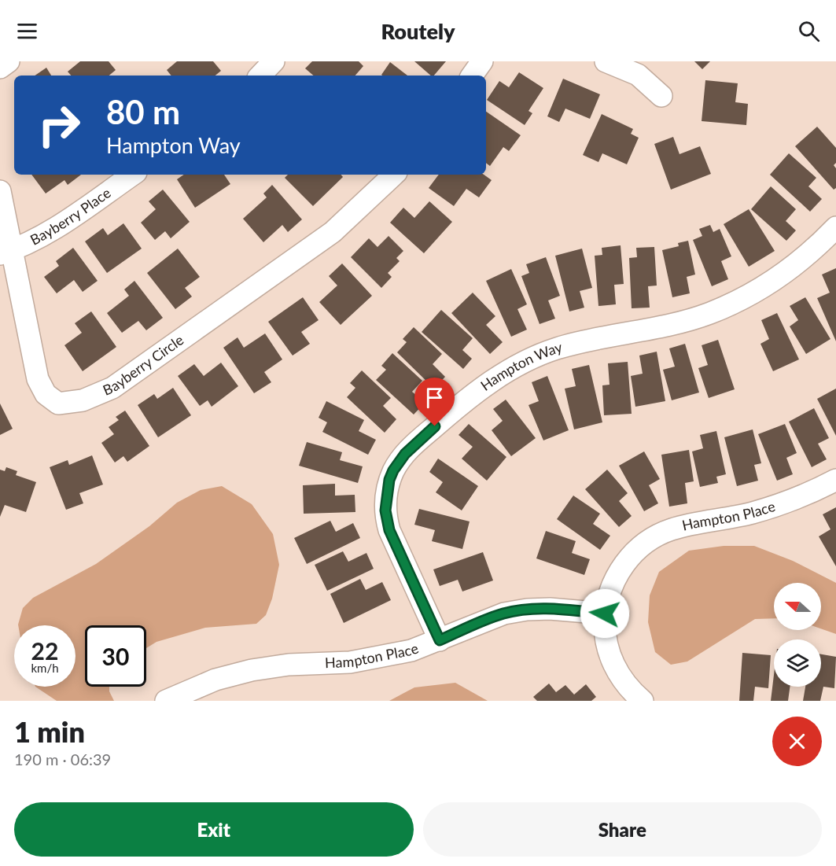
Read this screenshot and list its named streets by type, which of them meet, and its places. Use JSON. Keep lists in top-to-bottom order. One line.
{"streets":{"street":["Bayberry Place","Bayberry Circle","Hampton Way","Hampton Place"]},"crossings":[["Bayberry Place","Bayberry Circle"],["Hampton Way","Hampton Place"]],"north":"left","page":{"header":"Routely","turn":["80 m","Hampton Way"],"speed":"22 km/h","limit":"30","heading":["1 min","190 m · 06:39"],"buttons":["Exit","Share"]}}
